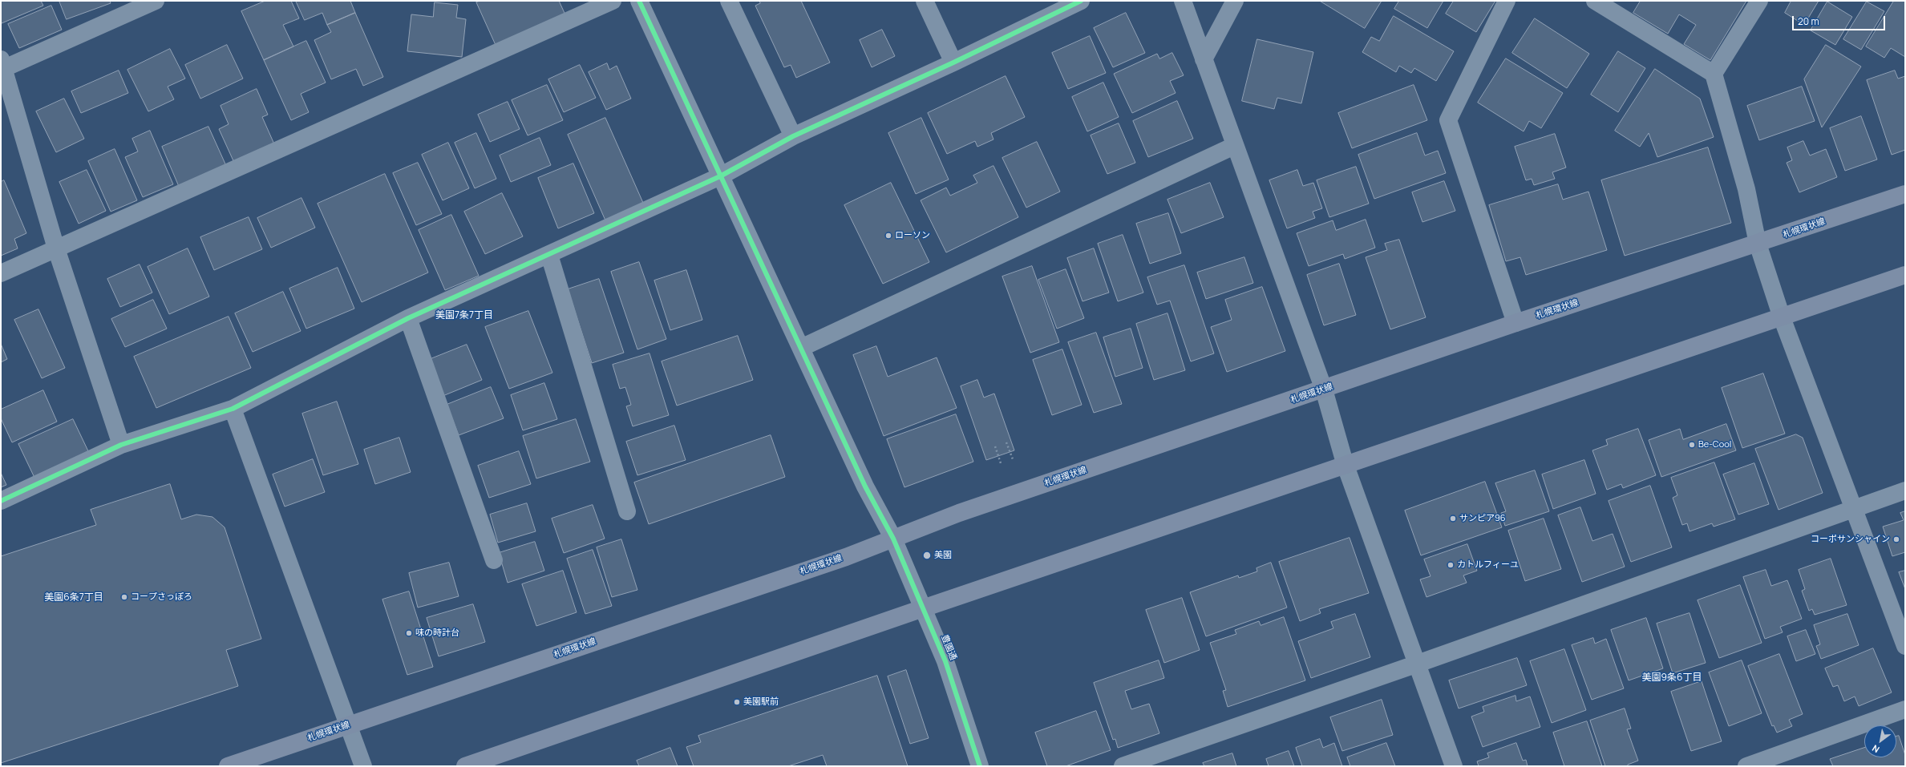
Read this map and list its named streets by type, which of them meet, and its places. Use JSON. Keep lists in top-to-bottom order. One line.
{"streets":{"main road":["札幌環状線"],"street":["豊園通"]},"crossings":[["札幌環状線","豊園通"]],"districts":["美園7条7丁目","美園6条7丁目","美園9条6丁目"],"places":["ローソン","Be-Cool","サンピア96","コーポサンシャイン","美園","カトルフィーユ","コープさっぽろ","味の時計台","美園駅前"],"scale_bar":"20 m","north":"bottom left"}
